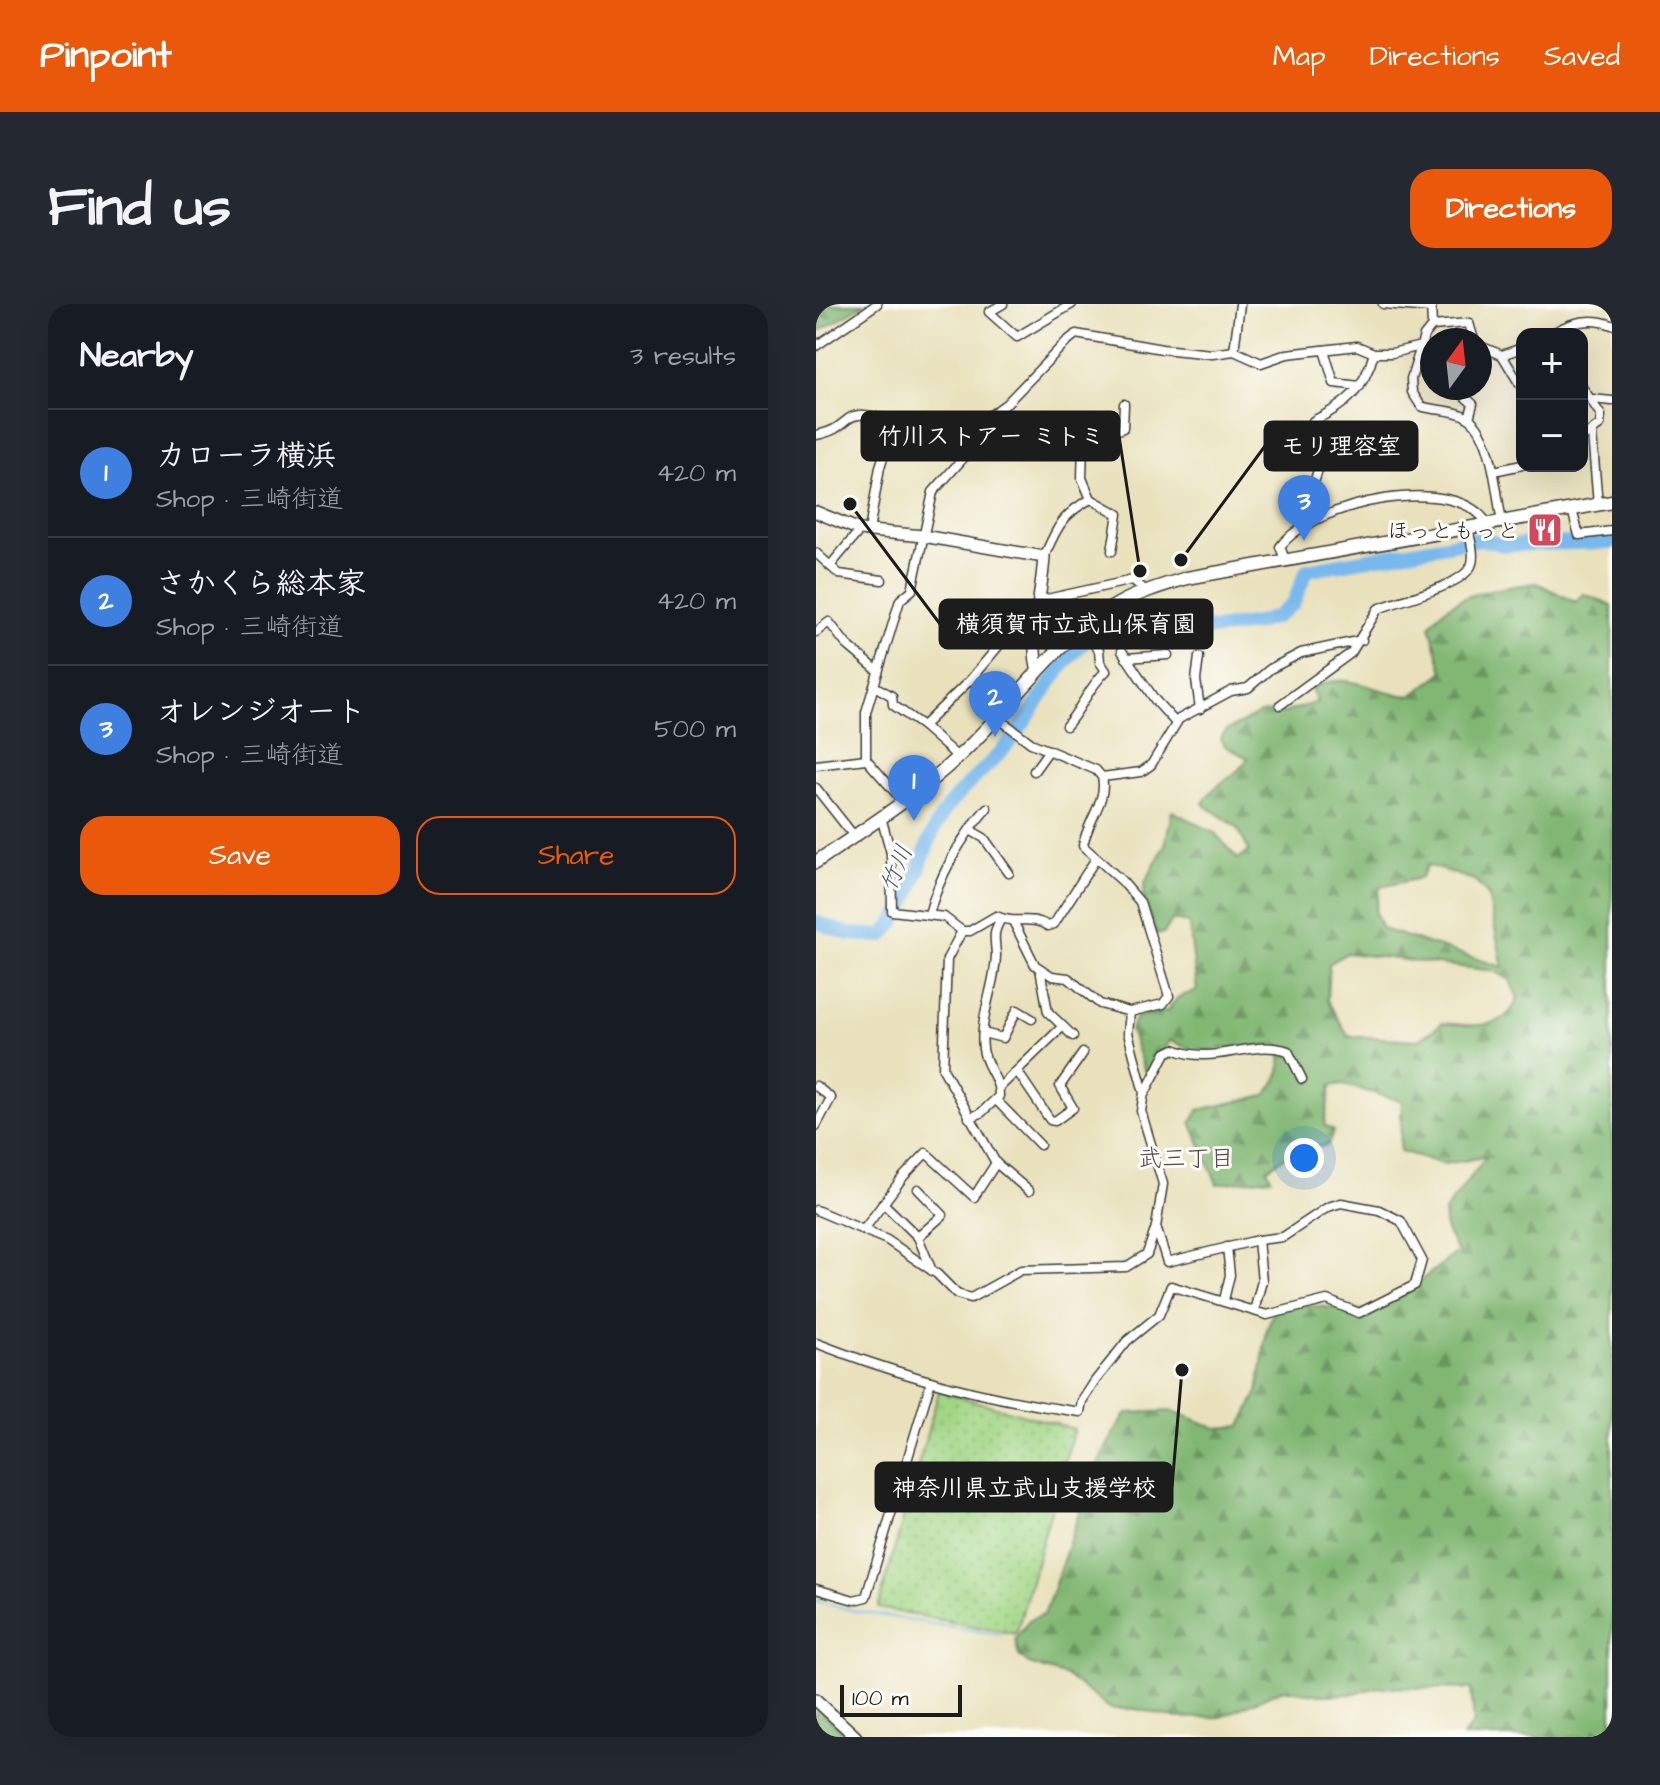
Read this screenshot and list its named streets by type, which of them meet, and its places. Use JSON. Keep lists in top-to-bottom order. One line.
{"districts":["武三丁目"],"water":["竹川"],"places":{"other":["横須賀市立武山保育園","モリ理容室","竹川ストアー ミトミ","神奈川県立武山支援学校"],"restaurant":["ほっともっと"]},"scale_bar":"100 m","north":"top","page":{"header":"Pinpoint","nav":["Map","Directions","Saved"],"title":"Find us","buttons":["Directions",["Save","Share"]],"heading":["Nearby","3 results"],"map_buttons":["+","−"],"list":[{"mark":"1","name":"カローラ横浜","note":"Shop · 三崎街道","value":"420 m"},{"mark":"2","name":"さかくら総本家","note":"Shop · 三崎街道","value":"420 m"},{"mark":"3","name":"オレンジオート","note":"Shop · 三崎街道","value":"500 m"}],"pins":["3","2","1"],"scale":"100 m"}}
